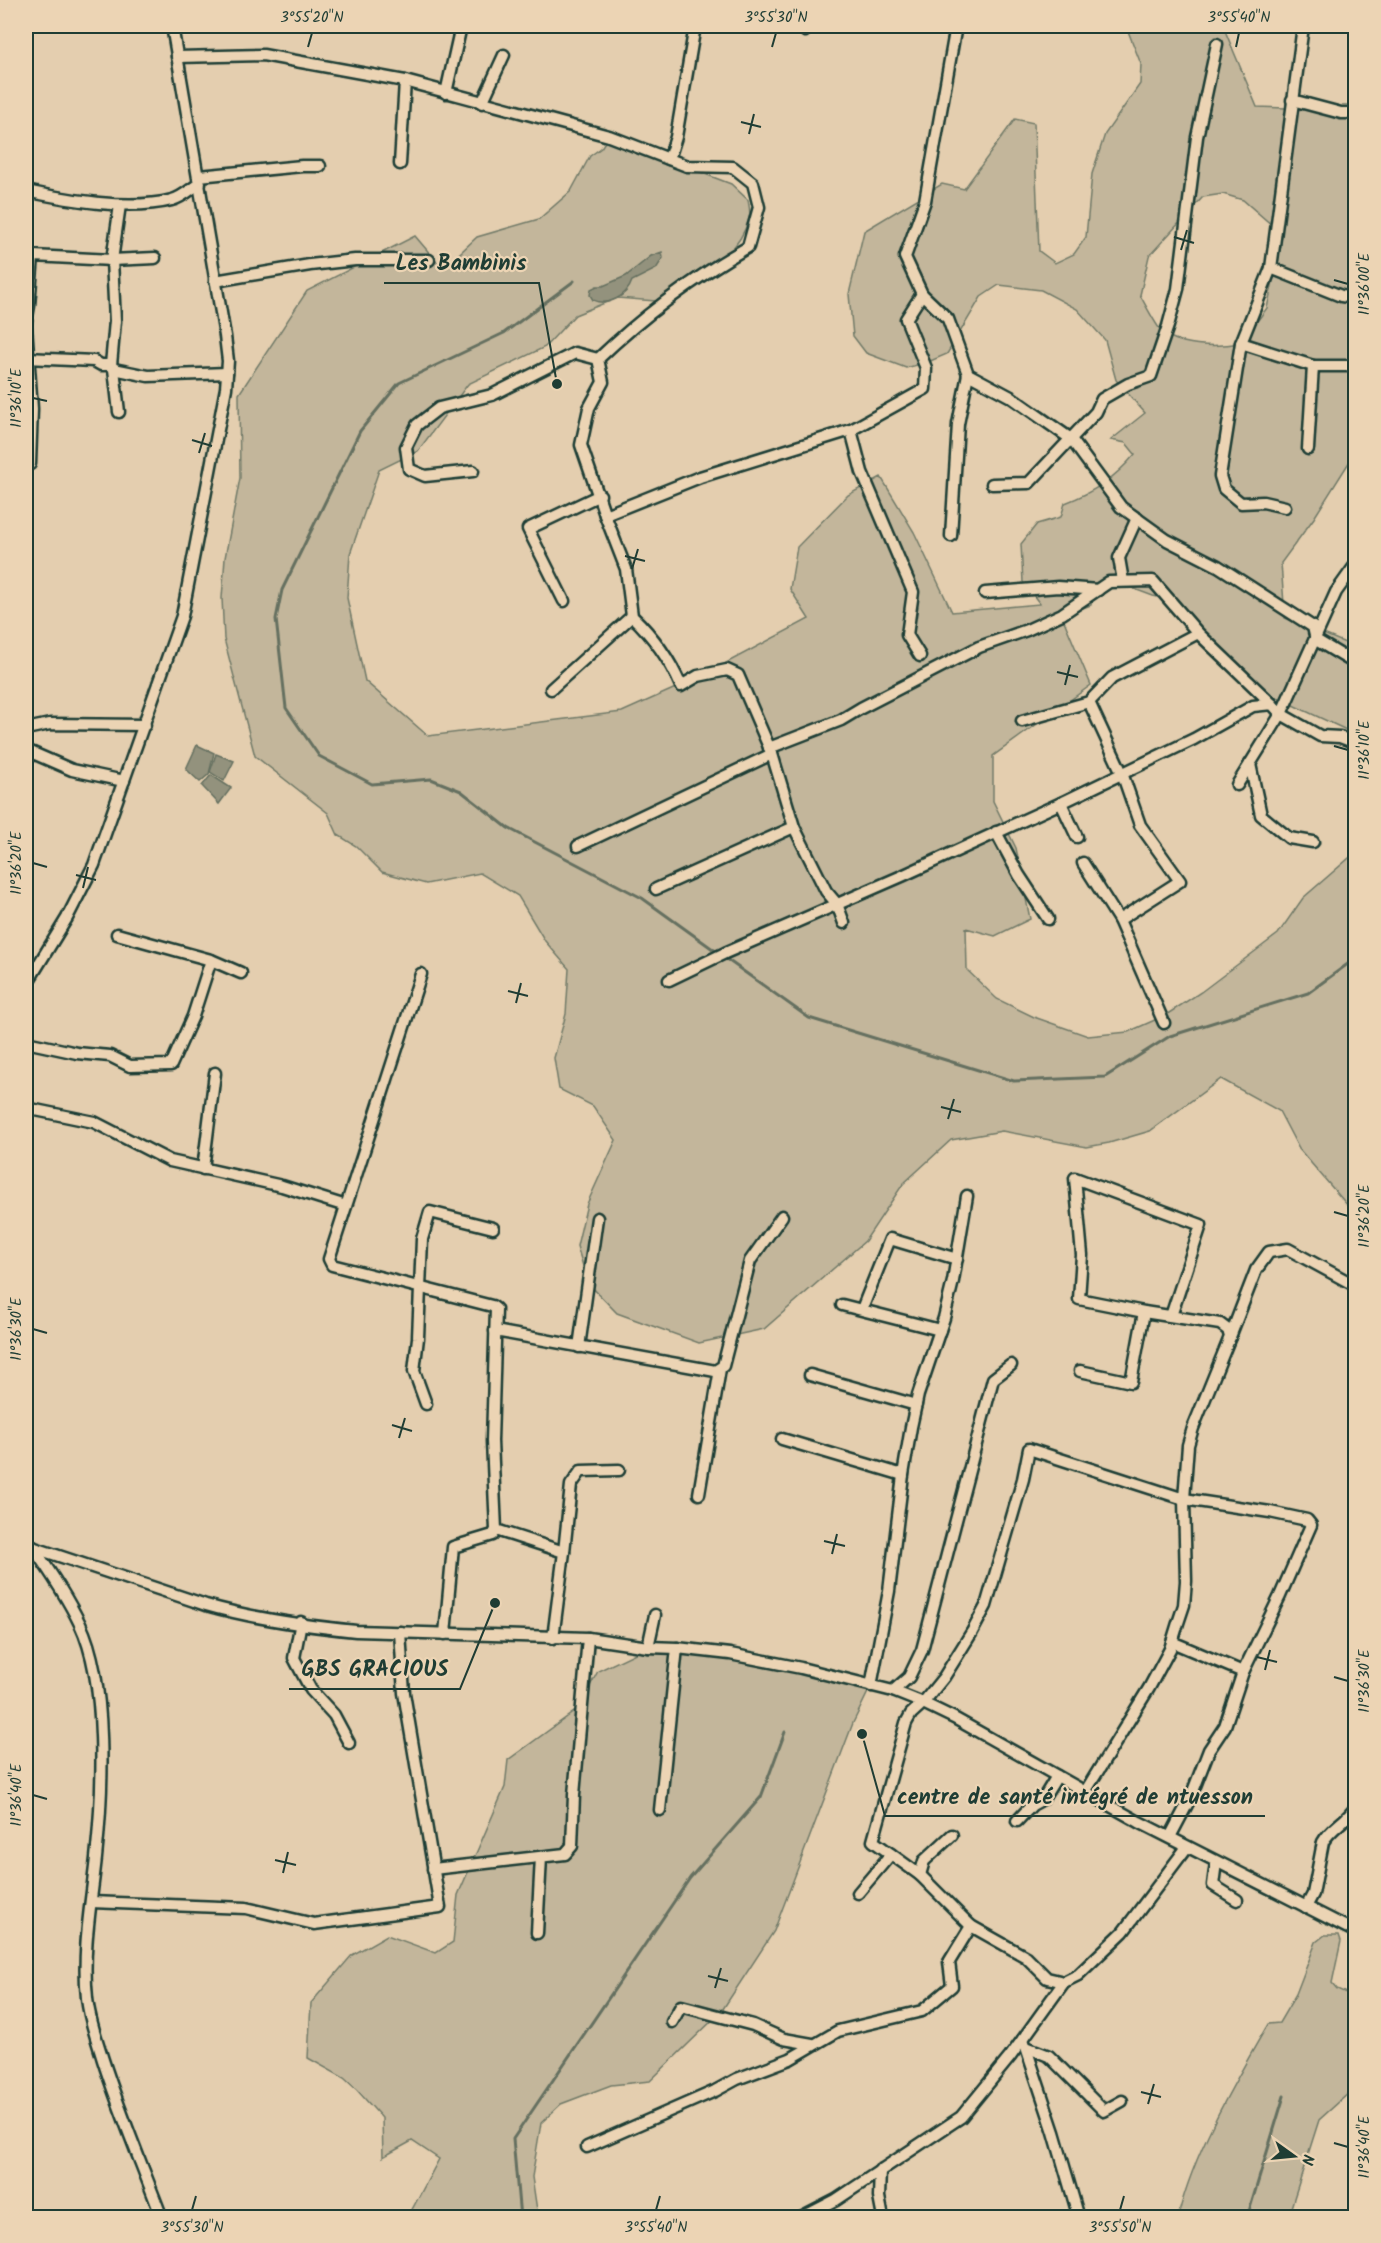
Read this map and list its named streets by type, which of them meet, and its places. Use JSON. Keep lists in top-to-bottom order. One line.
{"places":["Les Bambinis","GBS GRACIOUS","centre de santé intégré de ntuesson"],"north":"right","coordinates":["3°55'20\"N","3°55'30\"N","3°55'40\"N","11°36'00\"E","11°36'10\"E","11°36'20\"E","11°36'30\"E","11°36'40\"E","3°55'50\"N"]}
